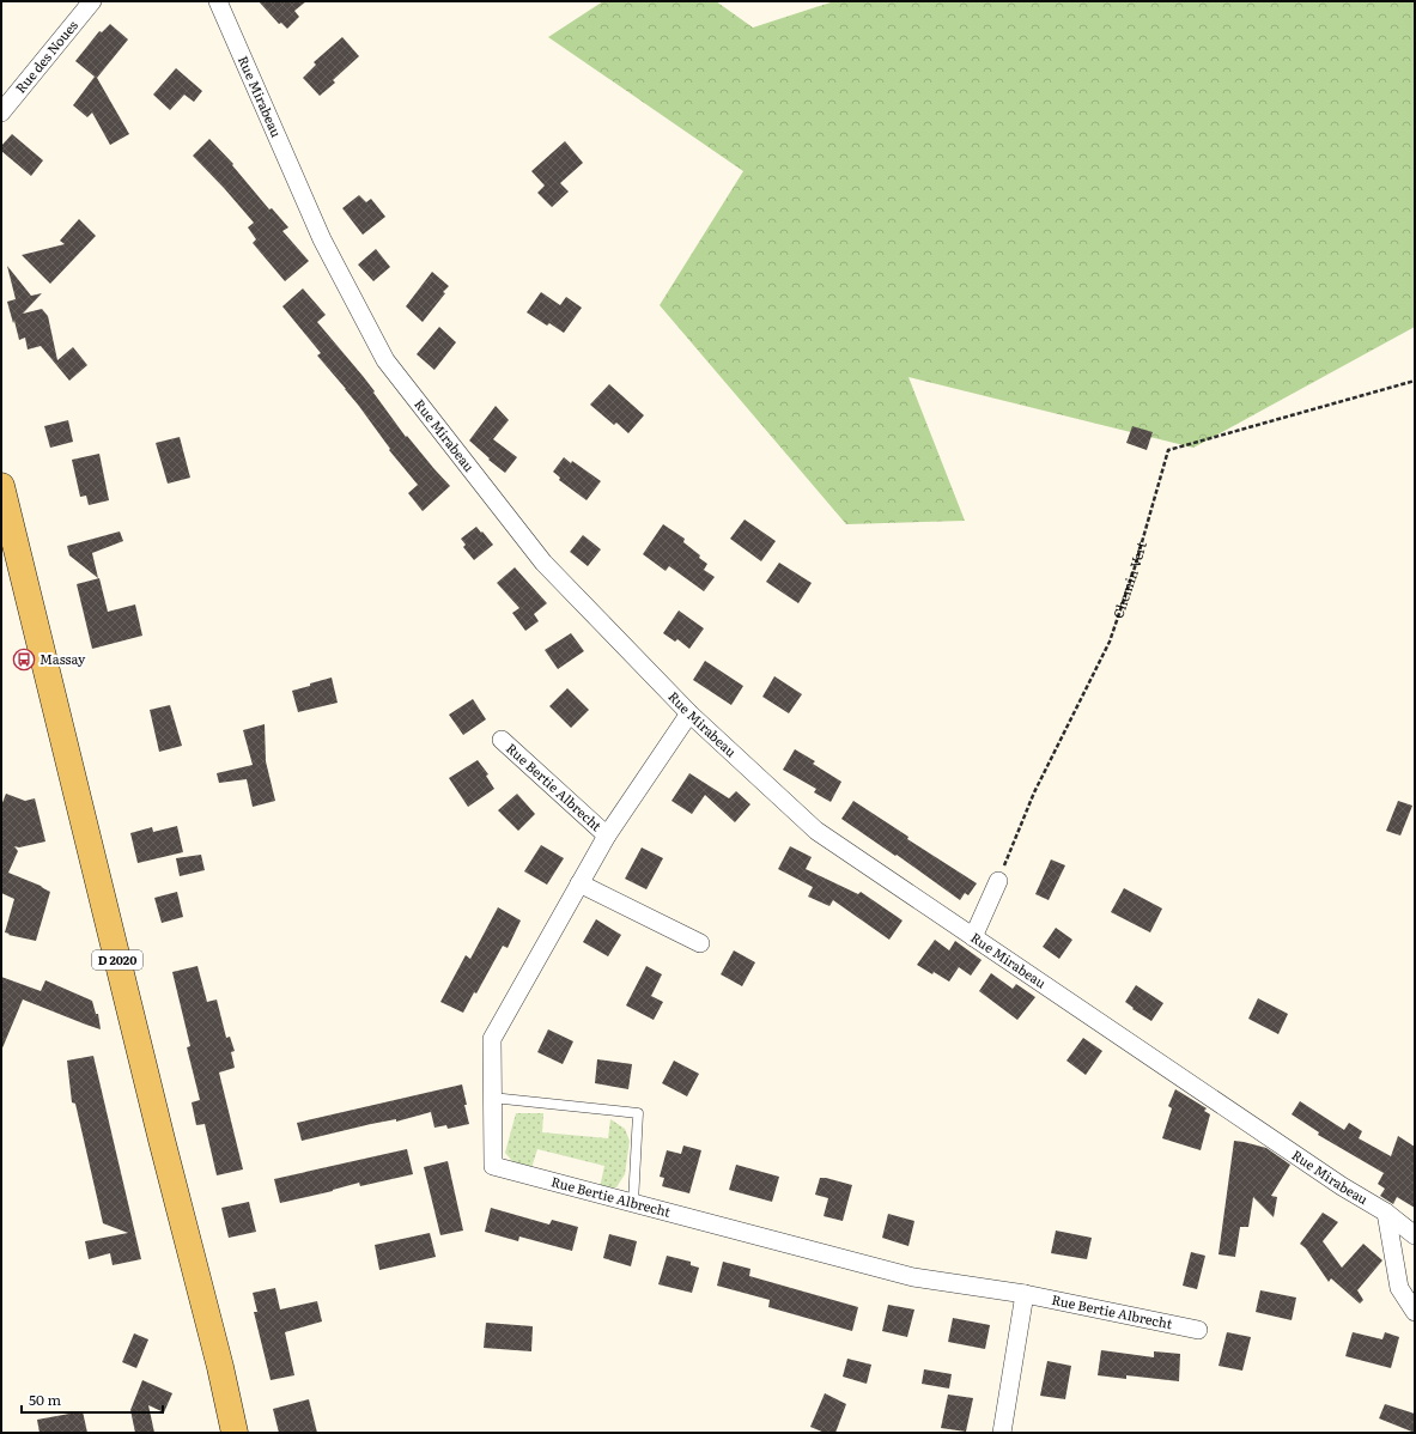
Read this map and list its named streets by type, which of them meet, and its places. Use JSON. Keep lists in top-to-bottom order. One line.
{"streets":{"main road":["D 2020"],"street":["Rue des Noues","Rue Mirabeau","Rue Bertie Albrecht"],"path":["Chemin Vert"]},"crossings":[["Rue Mirabeau","Rue Bertie Albrecht"]],"places":{"bus stop":["Massay"]},"scale_bar":"50 m"}
